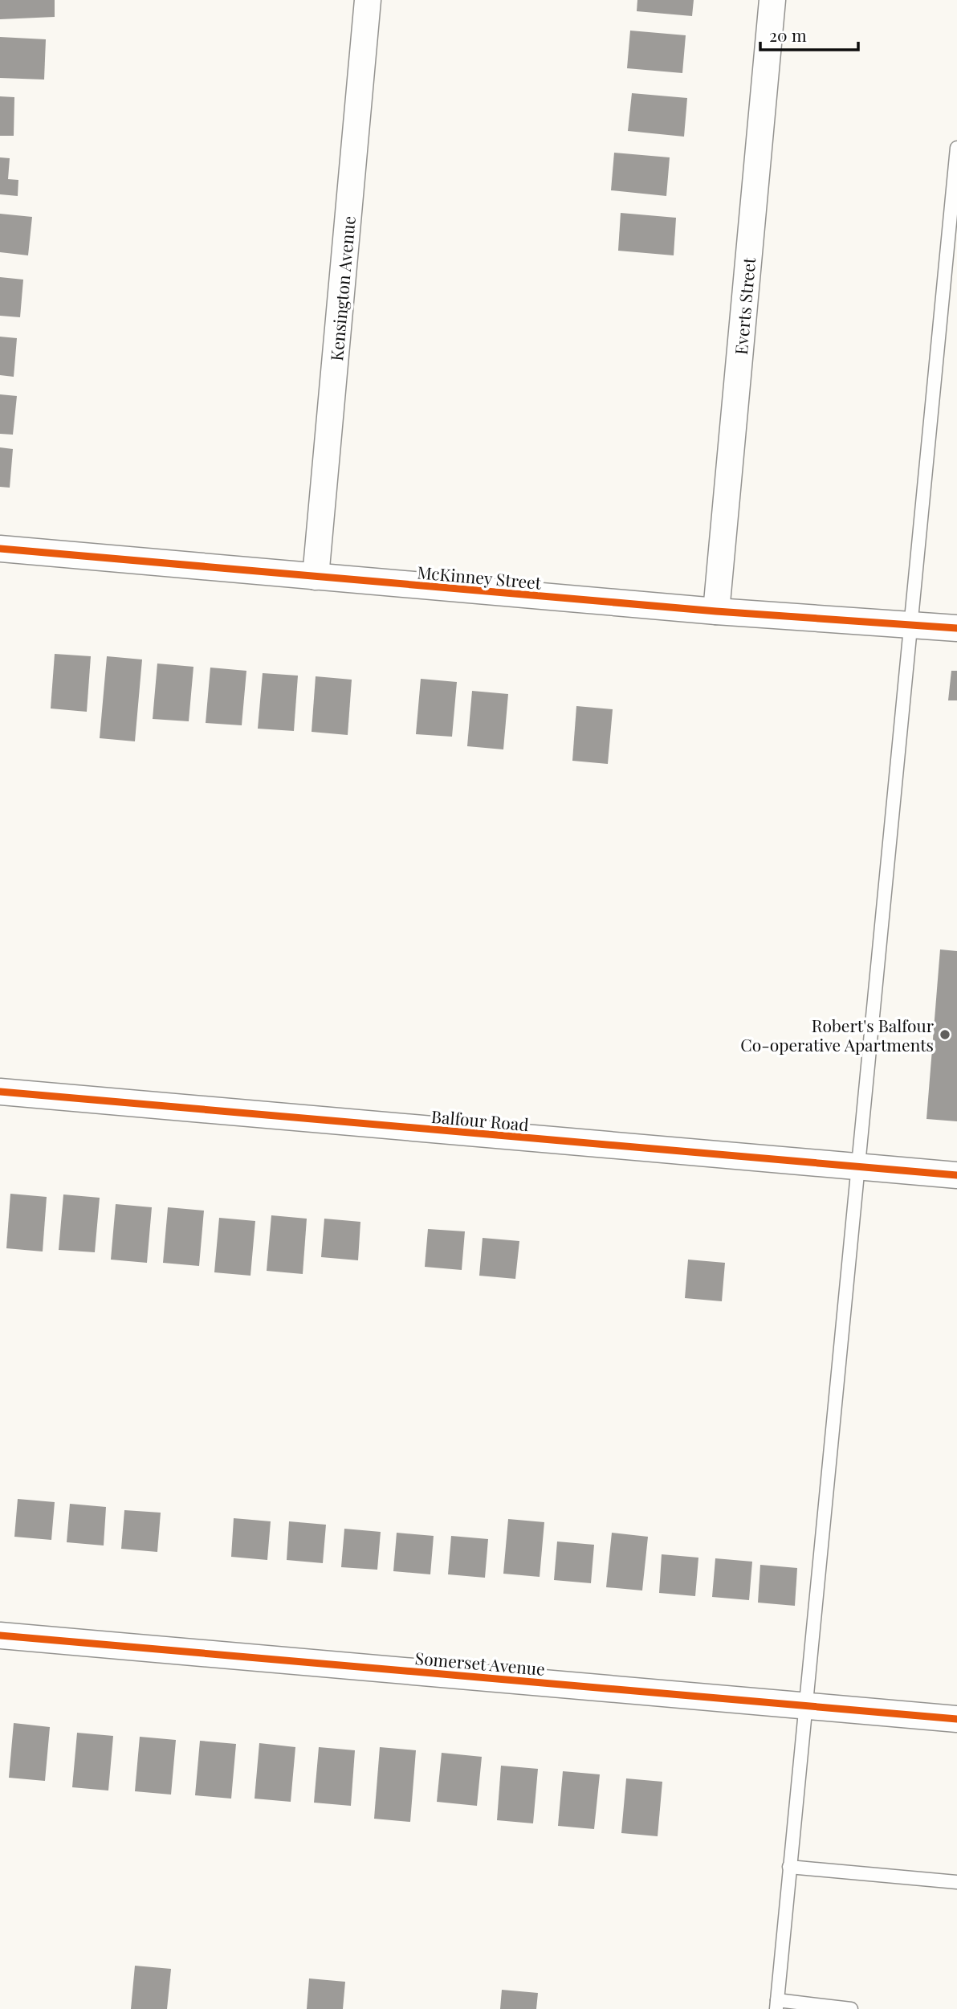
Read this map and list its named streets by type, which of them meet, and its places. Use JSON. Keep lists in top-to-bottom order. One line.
{"streets":{"street":["Kensington Avenue","Everts Street","McKinney Street","Balfour Road","Somerset Avenue"]},"crossings":[["Kensington Avenue","McKinney Street"],["Everts Street","McKinney Street"]],"places":["Robert's Balfour Co-operative Apartments"],"scale_bar":"20 m"}
